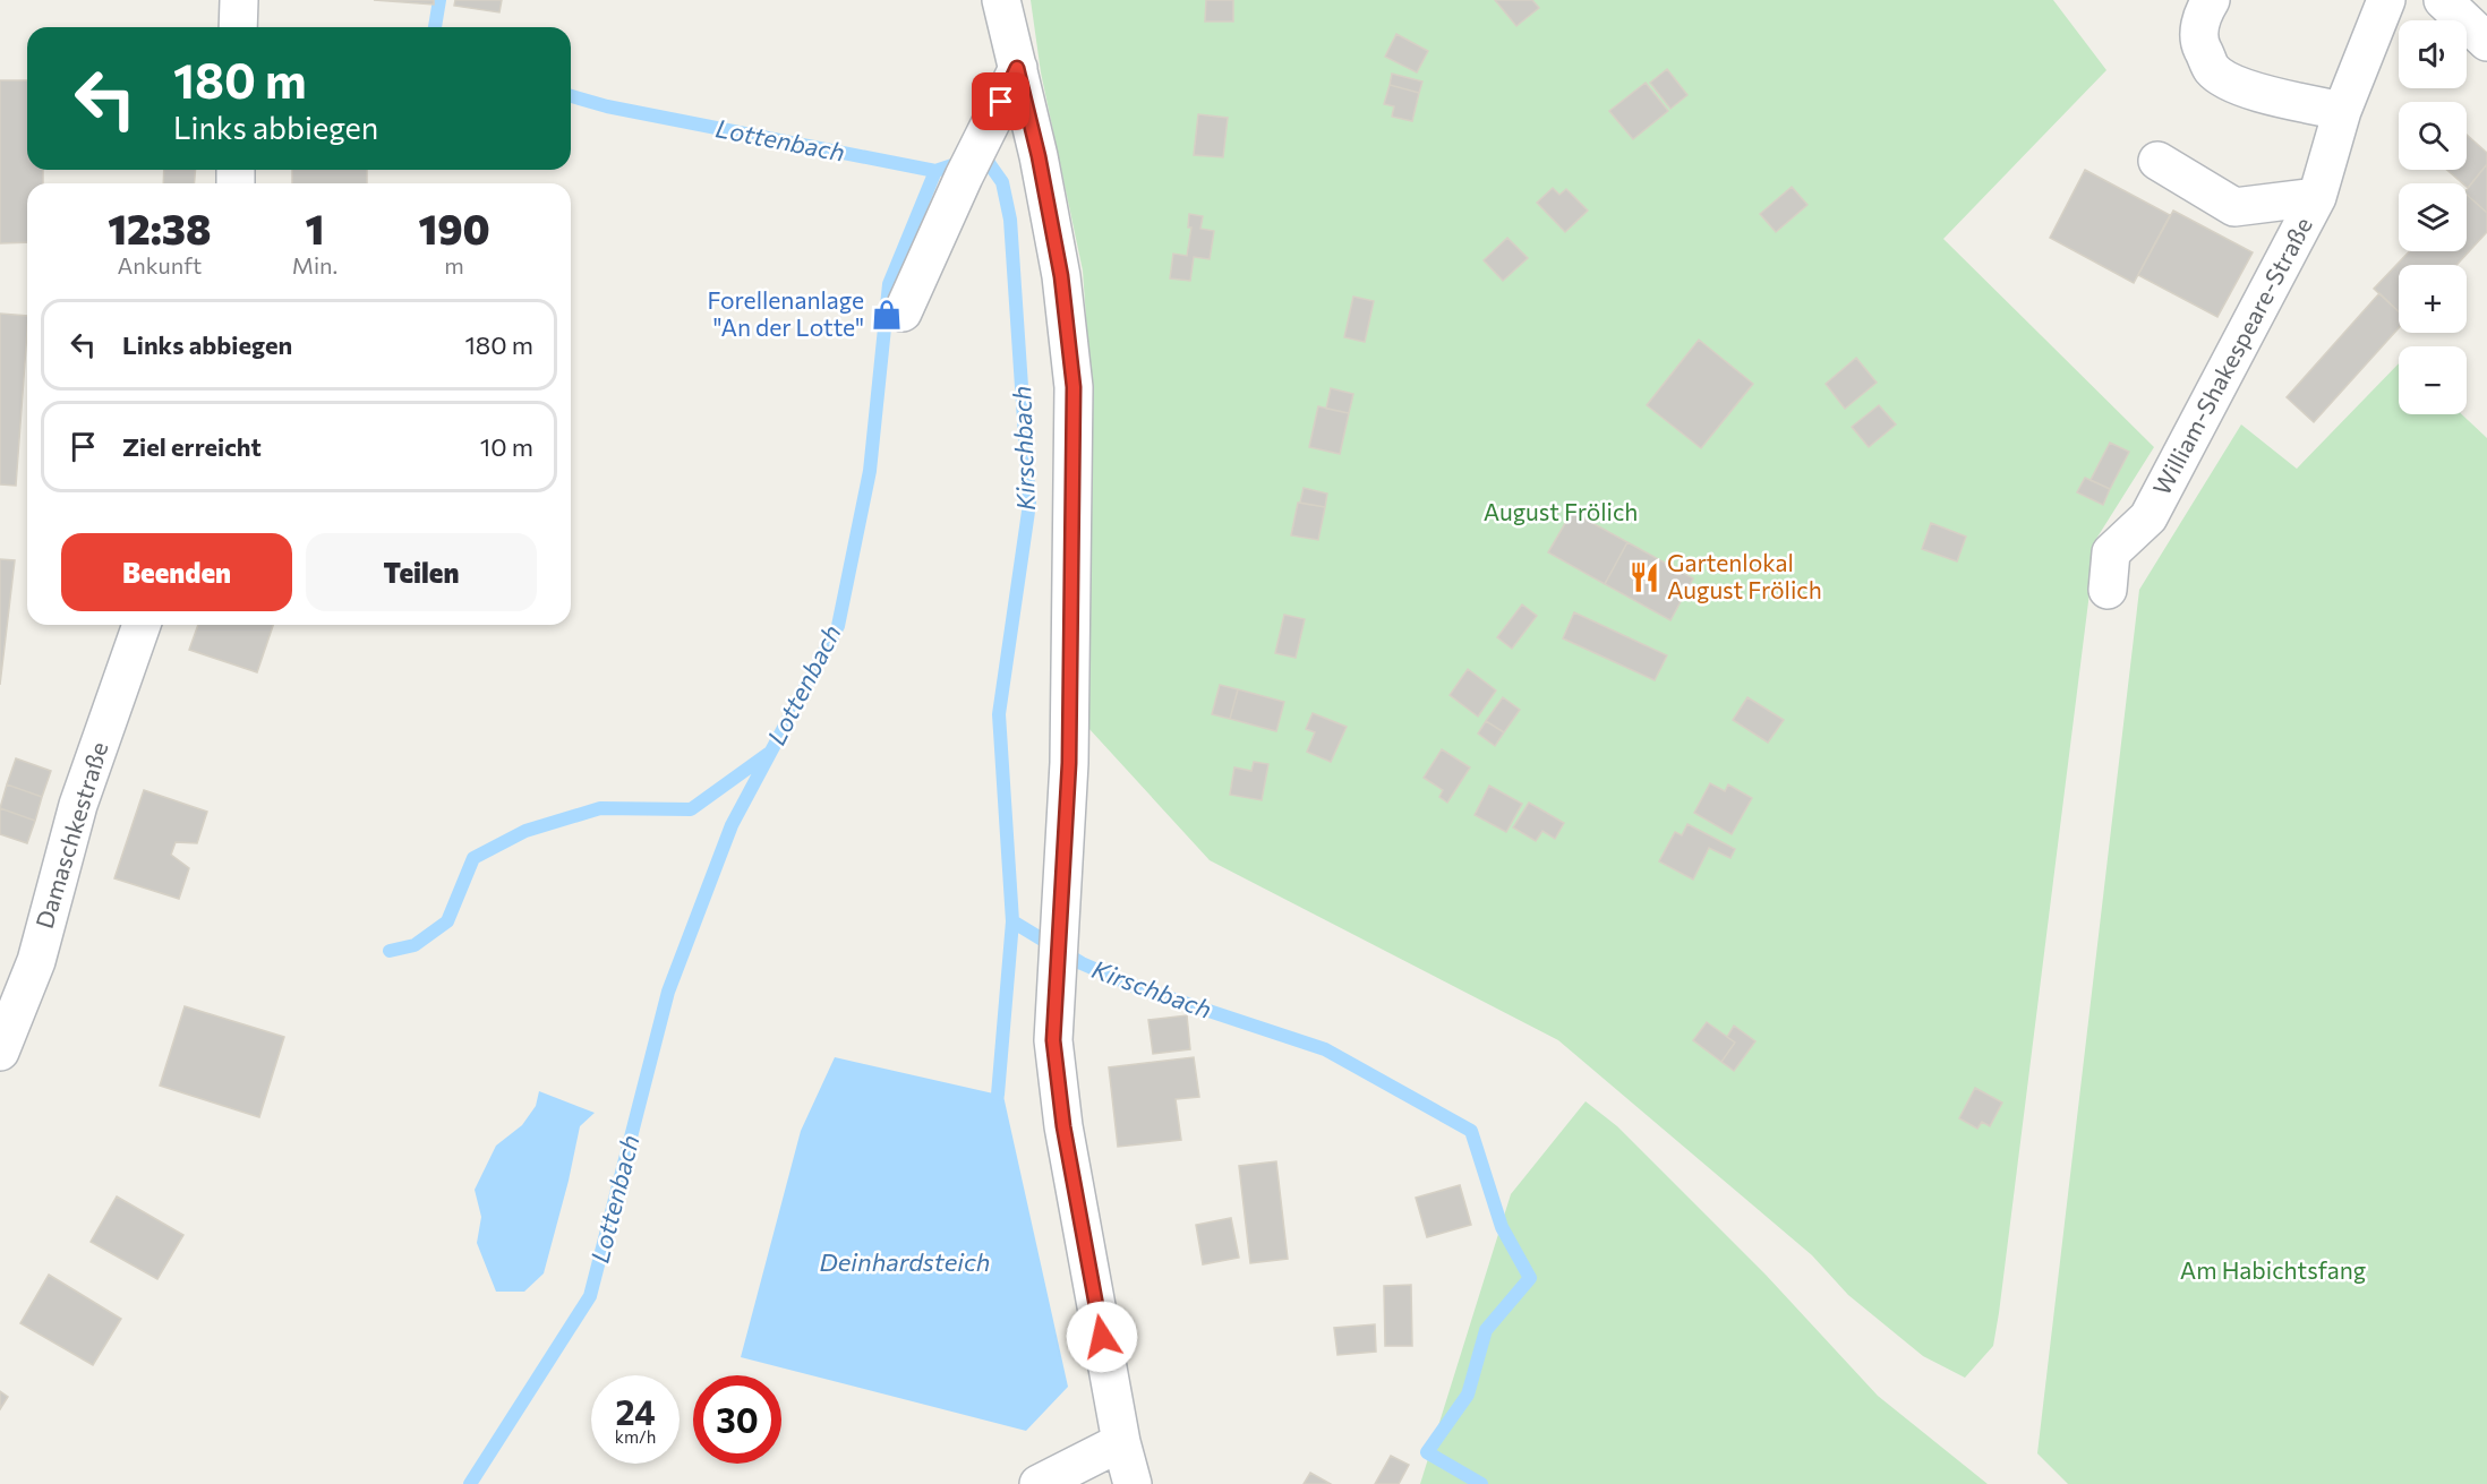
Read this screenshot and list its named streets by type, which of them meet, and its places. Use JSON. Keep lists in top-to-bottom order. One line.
{"streets":{"street":["William-Shakespeare-Straße","Damaschkestraße"]},"water":["Lottenbach","Kirschbach","Deinhardsteich"],"parks":["August Frölich","Am Habichtsfang"],"places":{"shop":["Forellenanlage \"An der Lotte\""],"restaurant":["Gartenlokal August Frölich"]},"page":{"map_buttons":["+","−"],"turn":["180 m","Links abbiegen"],"eta":["12:38","Ankunft","1","Min.","190","m"],"list":[{"name":"Links abbiegen","value":"180 m"},{"name":"Ziel erreicht","value":"10 m"}],"buttons":["Beenden","Teilen"],"speed":"24 km/h","limit":"30"}}
